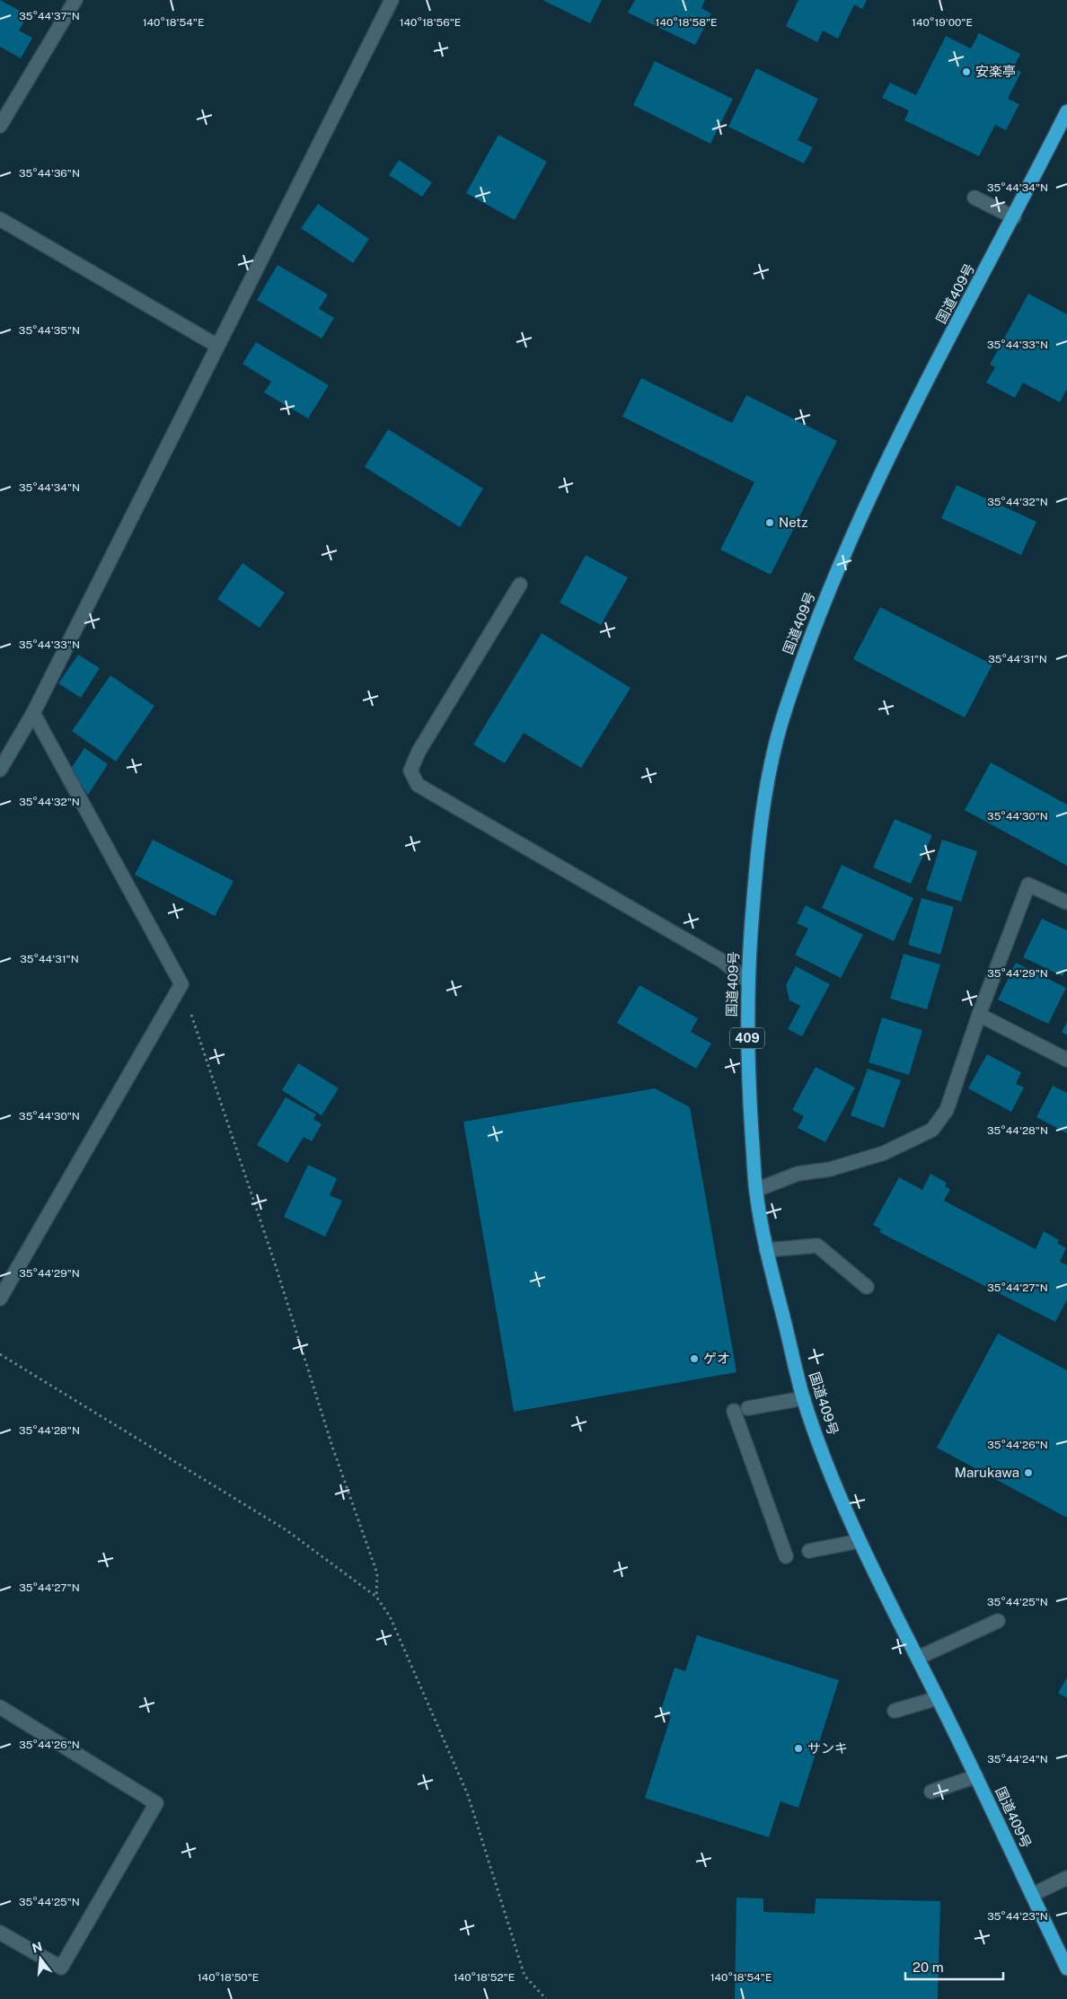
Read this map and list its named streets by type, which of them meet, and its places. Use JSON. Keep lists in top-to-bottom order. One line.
{"streets":{"highway":["国道409号","409"]},"places":["安楽亭","Netz","ゲオ","Marukawa","サンキ"],"scale_bar":"20 m","north":"top","coordinates":["35°44'37\"N","140°18'54\"E","140°18'56\"E","140°18'58\"E","140°19'00\"E","35°44'36\"N","35°44'34\"N","35°44'35\"N","35°44'33\"N","35°44'32\"N","35°44'31\"N","35°44'30\"N","35°44'29\"N","35°44'28\"N","35°44'27\"N","35°44'26\"N","35°44'25\"N","35°44'24\"N","35°44'23\"N","140°18'50\"E","140°18'52\"E"]}
